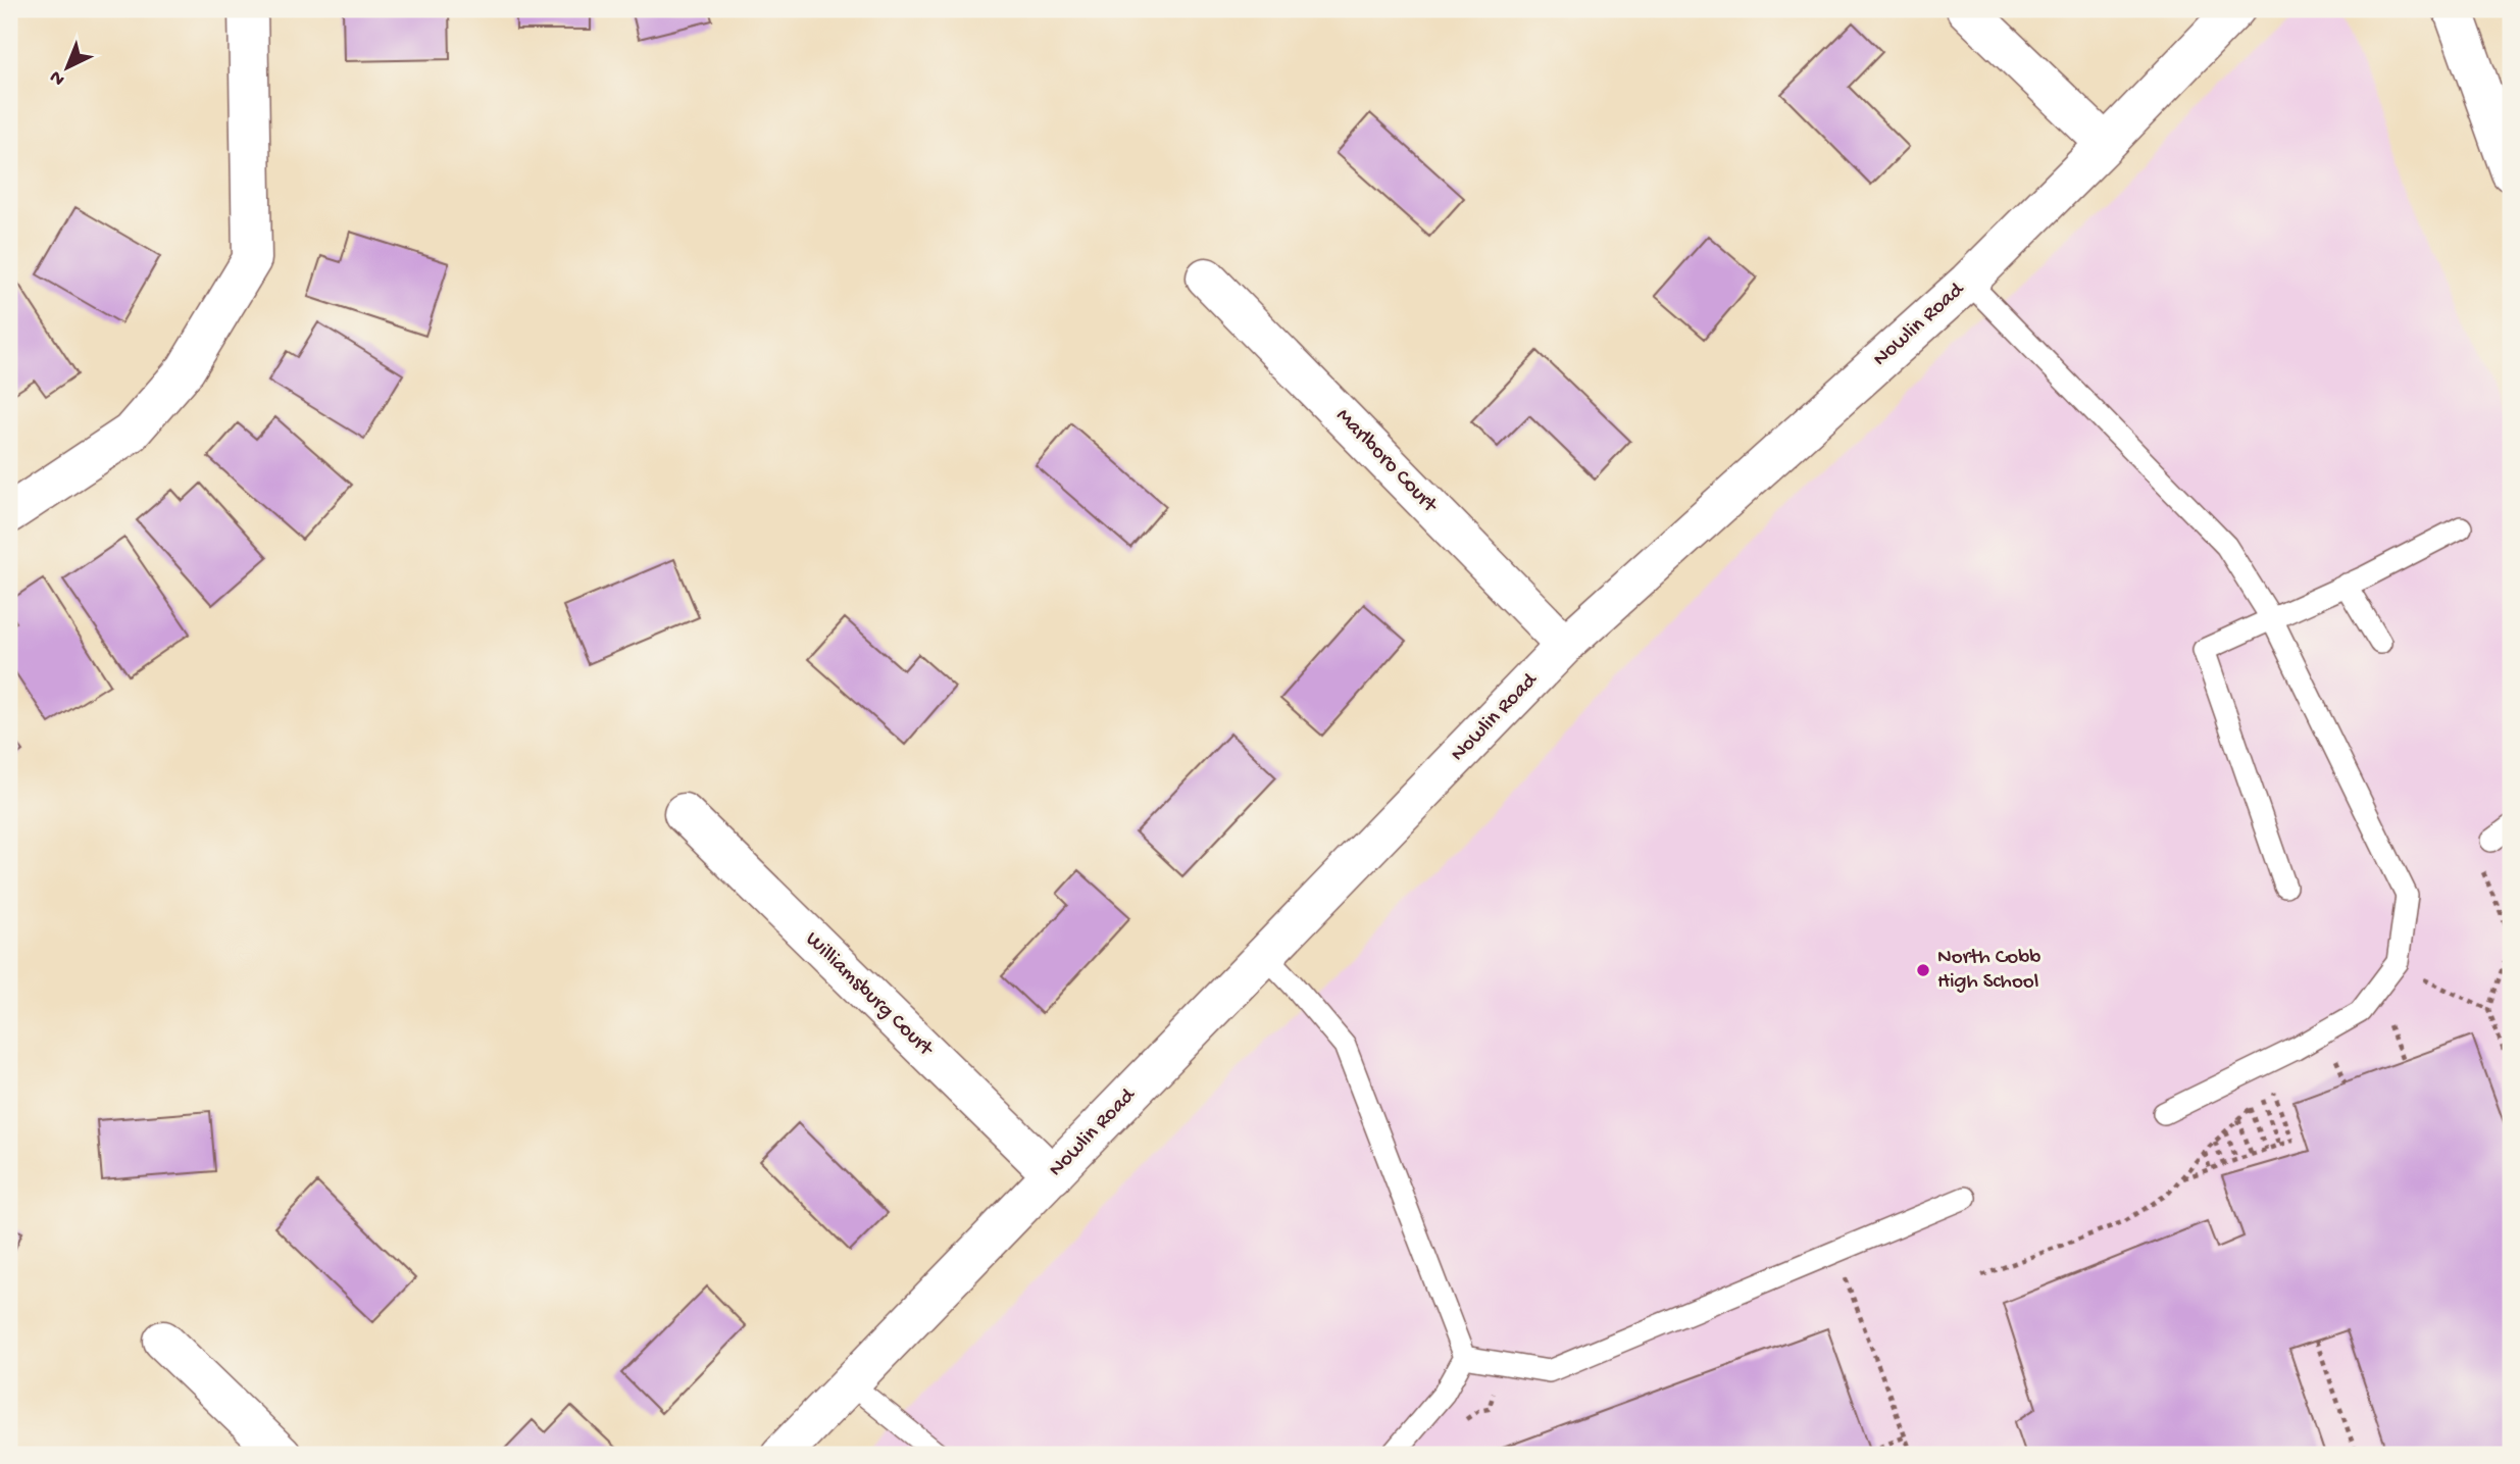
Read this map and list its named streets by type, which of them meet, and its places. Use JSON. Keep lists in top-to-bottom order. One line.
{"streets":{"street":["Nowlin Road","Marlboro Court","Williamsburg Court"]},"crossings":[["Nowlin Road","Marlboro Court"],["Nowlin Road","Williamsburg Court"]],"places":["North Cobb High School"],"north":"bottom left"}
